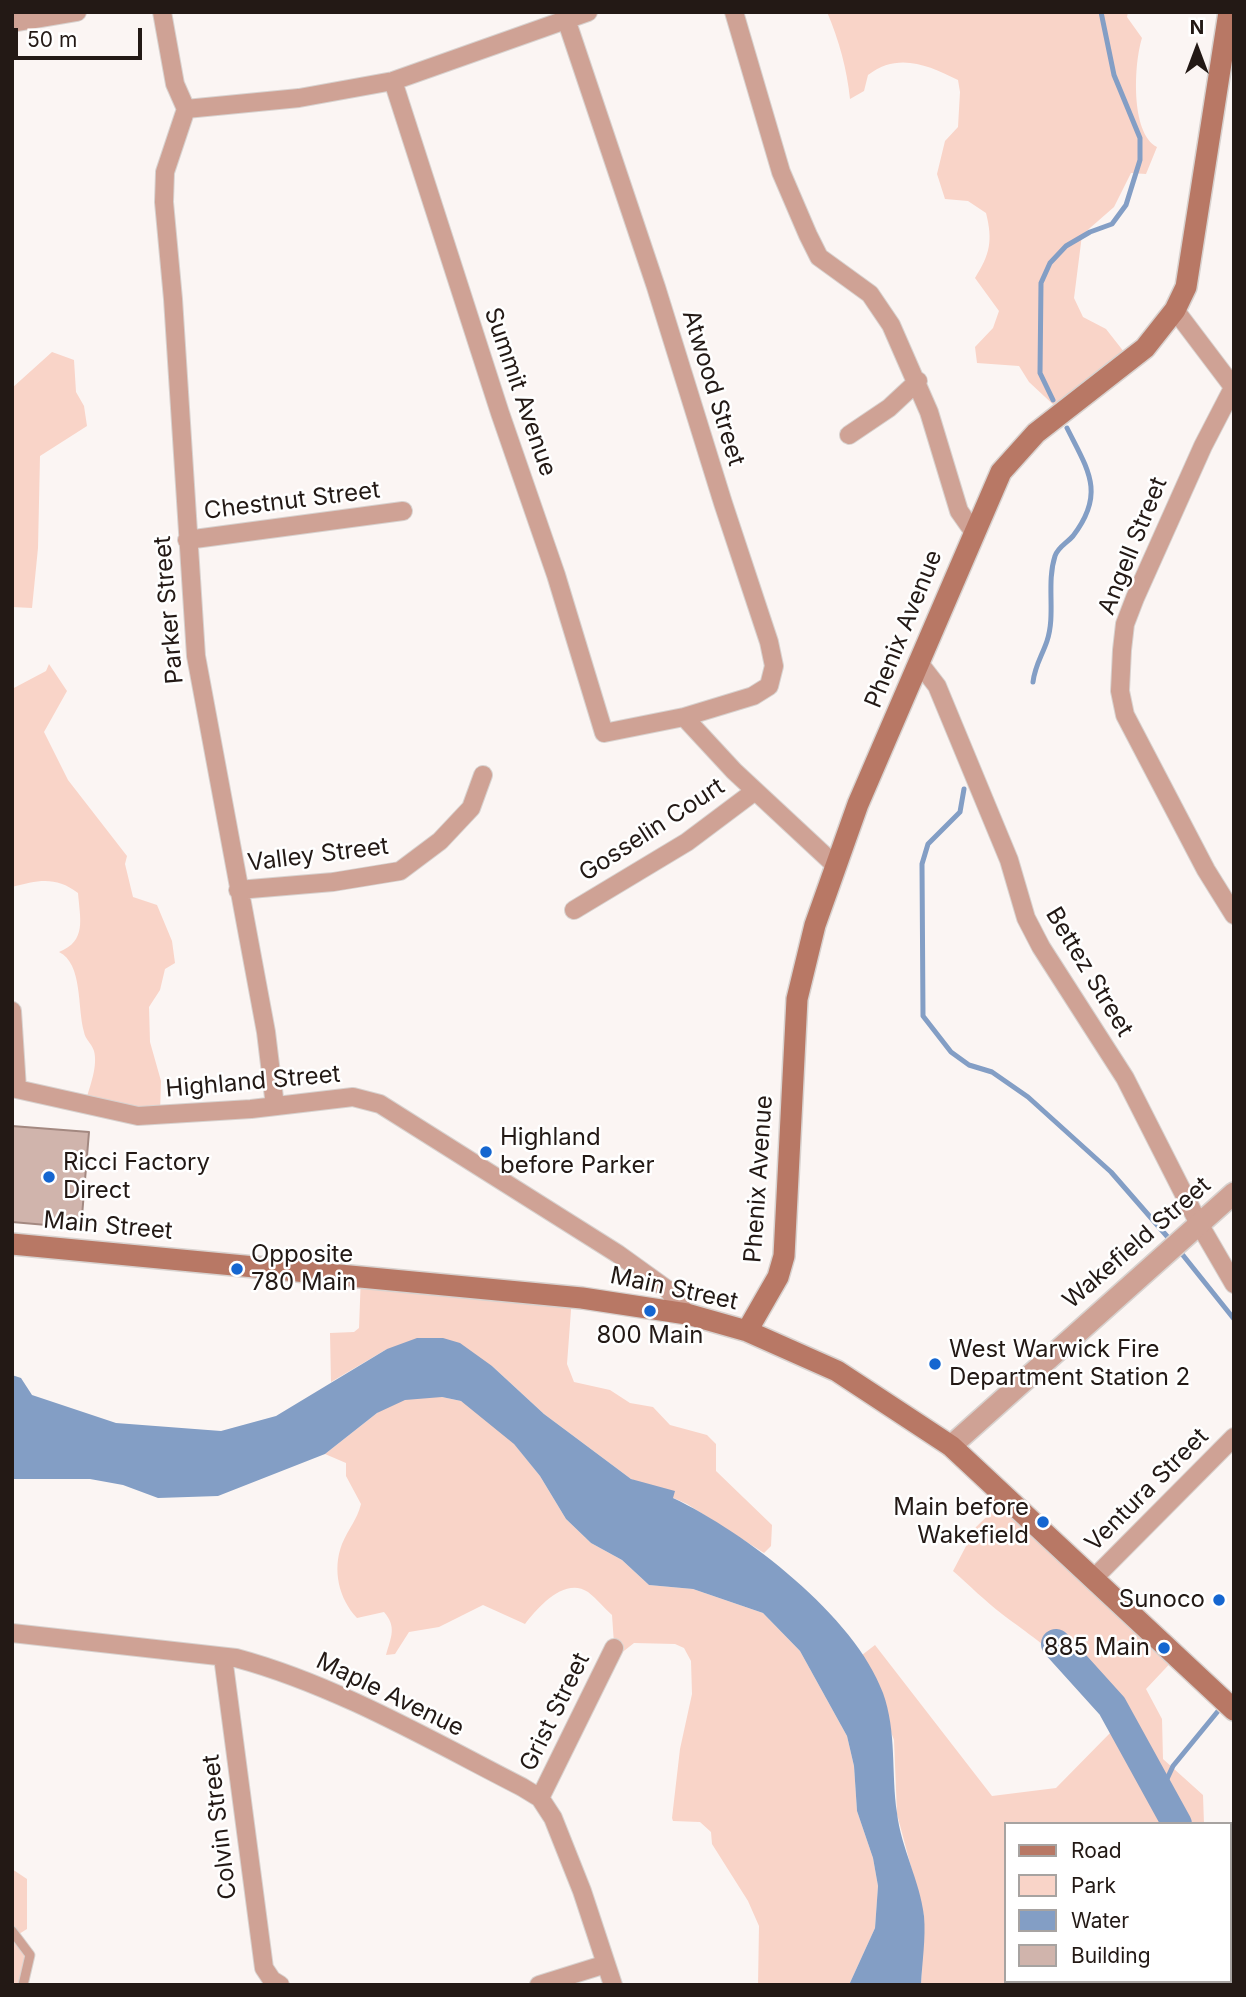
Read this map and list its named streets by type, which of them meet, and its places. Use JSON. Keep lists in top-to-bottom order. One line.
{"streets":{"main road":["Phenix Avenue","Main Street"],"street":["Atwood Street","Summit Avenue","Chestnut Street","Angell Street","Parker Street","Gosselin Court","Valley Street","Bettez Street","Highland Street","Wakefield Street","Ventura Street","Maple Avenue","Grist Street","Colvin Street"]},"crossings":[["Atwood Street","Summit Avenue"],["Chestnut Street","Parker Street"],["Parker Street","Valley Street"],["Parker Street","Highland Street"],["Phenix Avenue","Bettez Street"],["Phenix Avenue","Main Street"],["Bettez Street","Wakefield Street"],["Highland Street","Main Street"],["Main Street","Wakefield Street"],["Main Street","Ventura Street"],["Maple Avenue","Grist Street"],["Maple Avenue","Colvin Street"]],"places":["Highland before Parker","Ricci Factory Direct","Opposite 780 Main","800 Main","West Warwick Fire Department Station 2","Main before Wakefield","Sunoco","885 Main"],"legend":["Road","Park","Water","Building"],"scale_bar":"50 m","north":"top"}
